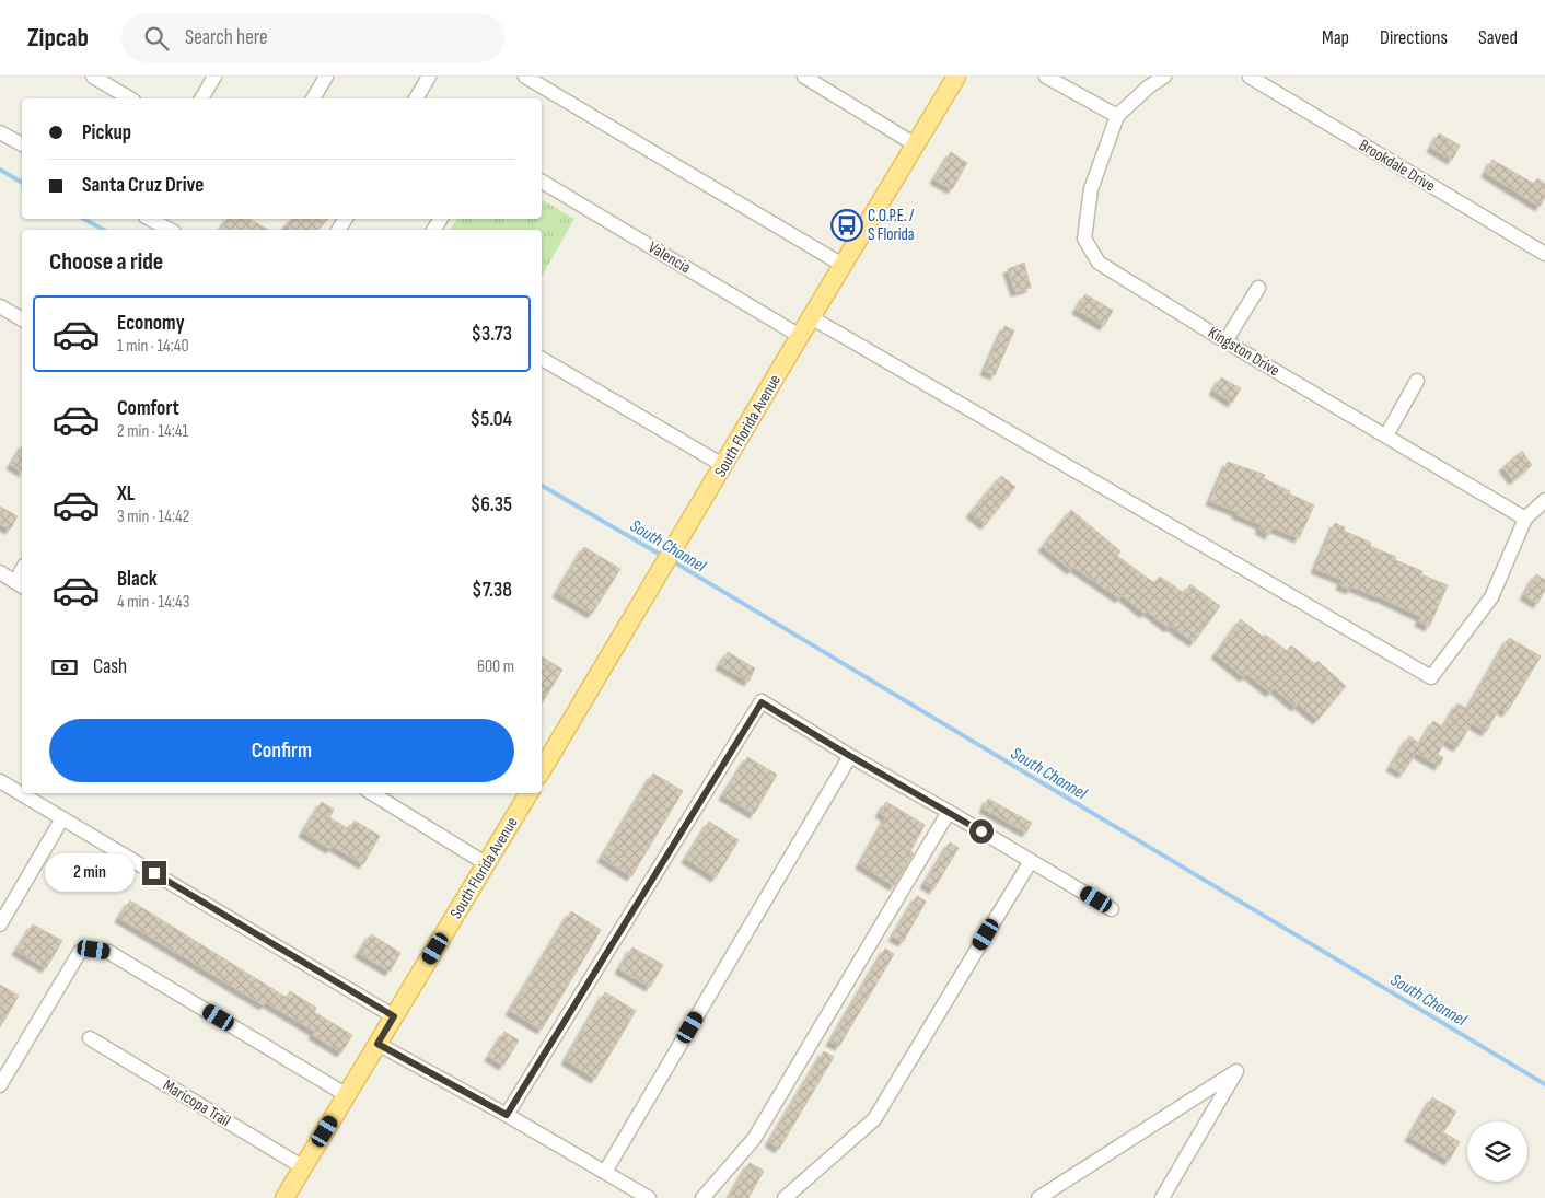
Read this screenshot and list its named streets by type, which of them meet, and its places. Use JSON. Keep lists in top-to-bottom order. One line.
{"streets":{"main road":["South Florida Avenue"],"street":["Brookdale Drive","Valencia","Kingston Drive","Maricopa Trail"]},"crossings":[["Valencia","South Florida Avenue"],["South Florida Avenue","Maricopa Trail"]],"water":["South Channel"],"places":{"bus stop":["C.O.P.E. / S Florida"]},"page":{"header":"Zipcab","search":"Search here","nav":["Map","Directions","Saved"],"banner":["Pickup","Santa Cruz Drive"],"heading":"Choose a ride","list":[{"name":"Economy","note":"1 min · 14:40","value":"$3.73"},{"name":"Comfort","note":"2 min · 14:41","value":"$5.04"},{"name":"XL","note":"3 min · 14:42","value":"$6.35"},{"name":"Black","note":"4 min · 14:43","value":"$7.38"}],"pay":["Cash","600 m"],"buttons":"Confirm","bubble":"2 min"}}
